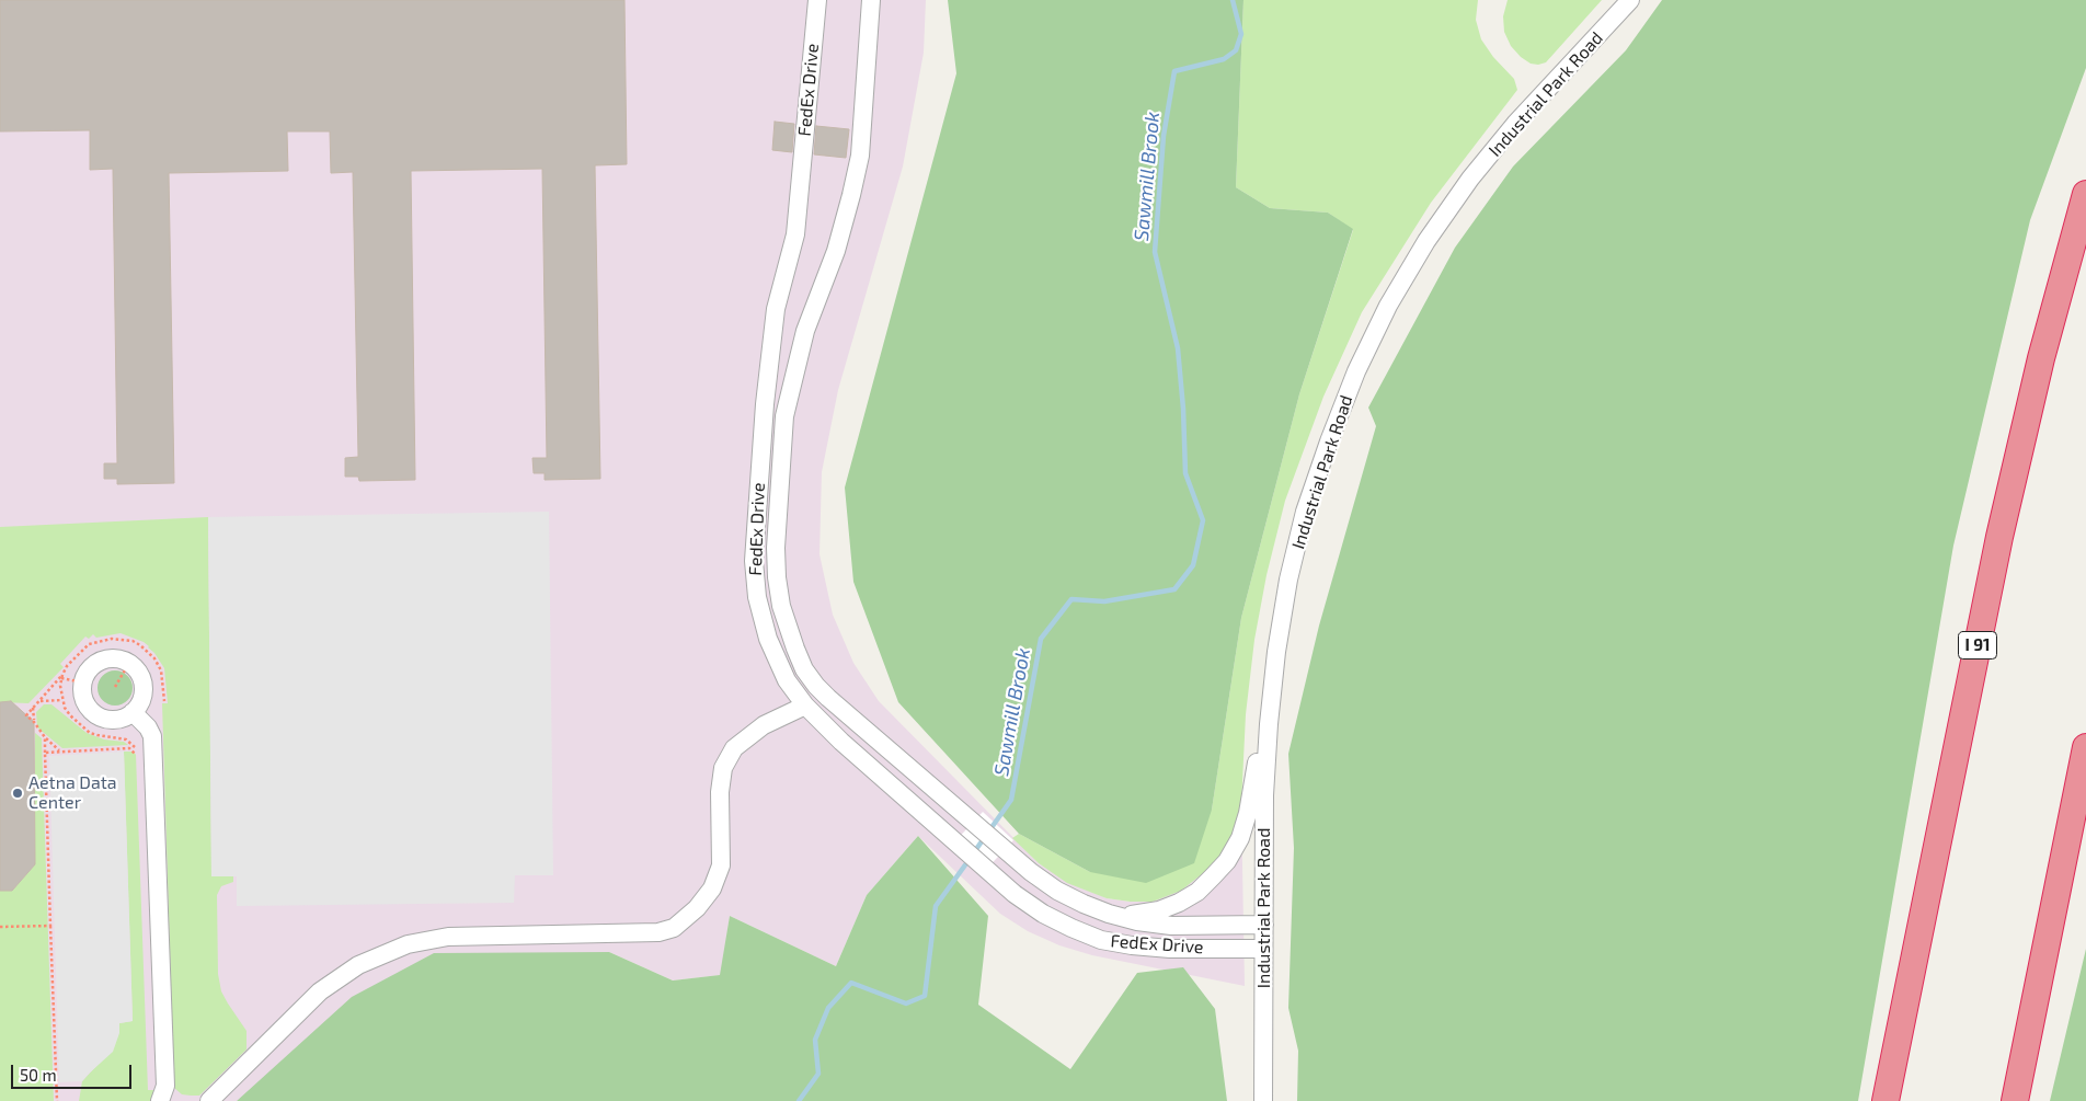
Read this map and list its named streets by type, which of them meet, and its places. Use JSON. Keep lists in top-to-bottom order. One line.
{"streets":{"highway":["I 91"],"street":["FedEx Drive","Industrial Park Road"]},"crossings":[["FedEx Drive","Industrial Park Road"]],"water":["Sawmill Brook"],"places":["Aetna Data Center"],"scale_bar":"50 m"}
